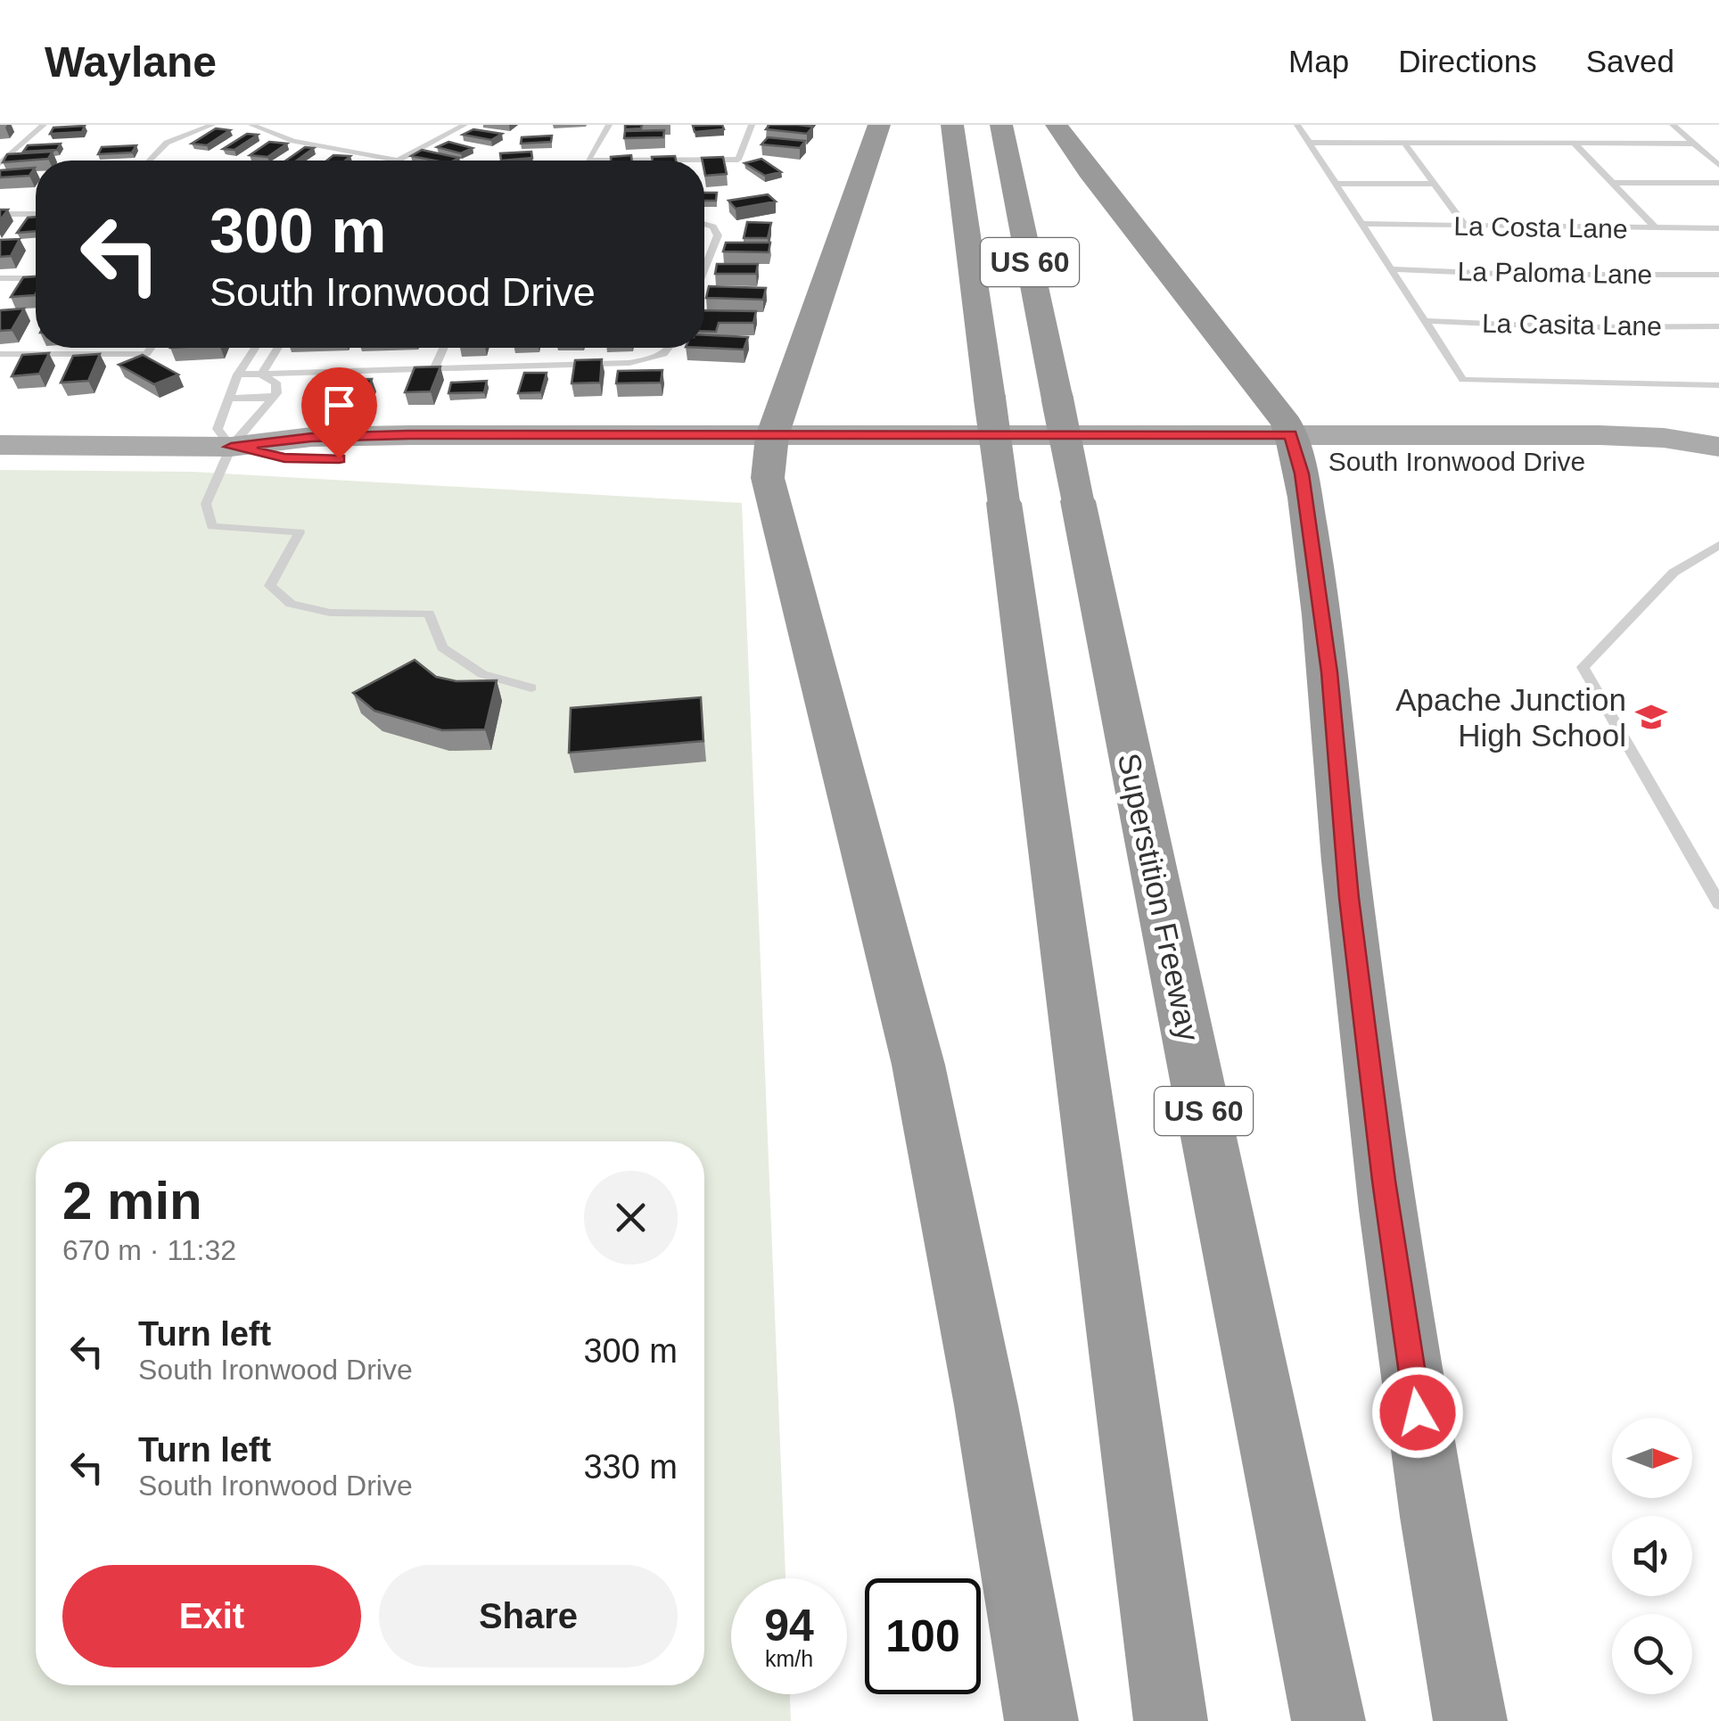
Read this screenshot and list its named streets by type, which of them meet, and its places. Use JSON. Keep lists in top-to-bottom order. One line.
{"streets":{"highway":["US 60","Superstition Freeway"],"main road":["South Ironwood Drive"],"lane":["La Costa Lane","La Paloma Lane","La Casita Lane"]},"places":{"school or university":["Apache Junction High School"]},"north":"right","page":{"header":"Waylane","nav":["Map","Directions","Saved"],"turn":["300 m","South Ironwood Drive"],"heading":["2 min","670 m · 11:32"],"list":[{"name":"Turn left","note":"South Ironwood Drive","value":"300 m"},{"name":"Turn left","note":"South Ironwood Drive","value":"330 m"}],"buttons":["Exit","Share"],"speed":"94 km/h","limit":"100"}}
